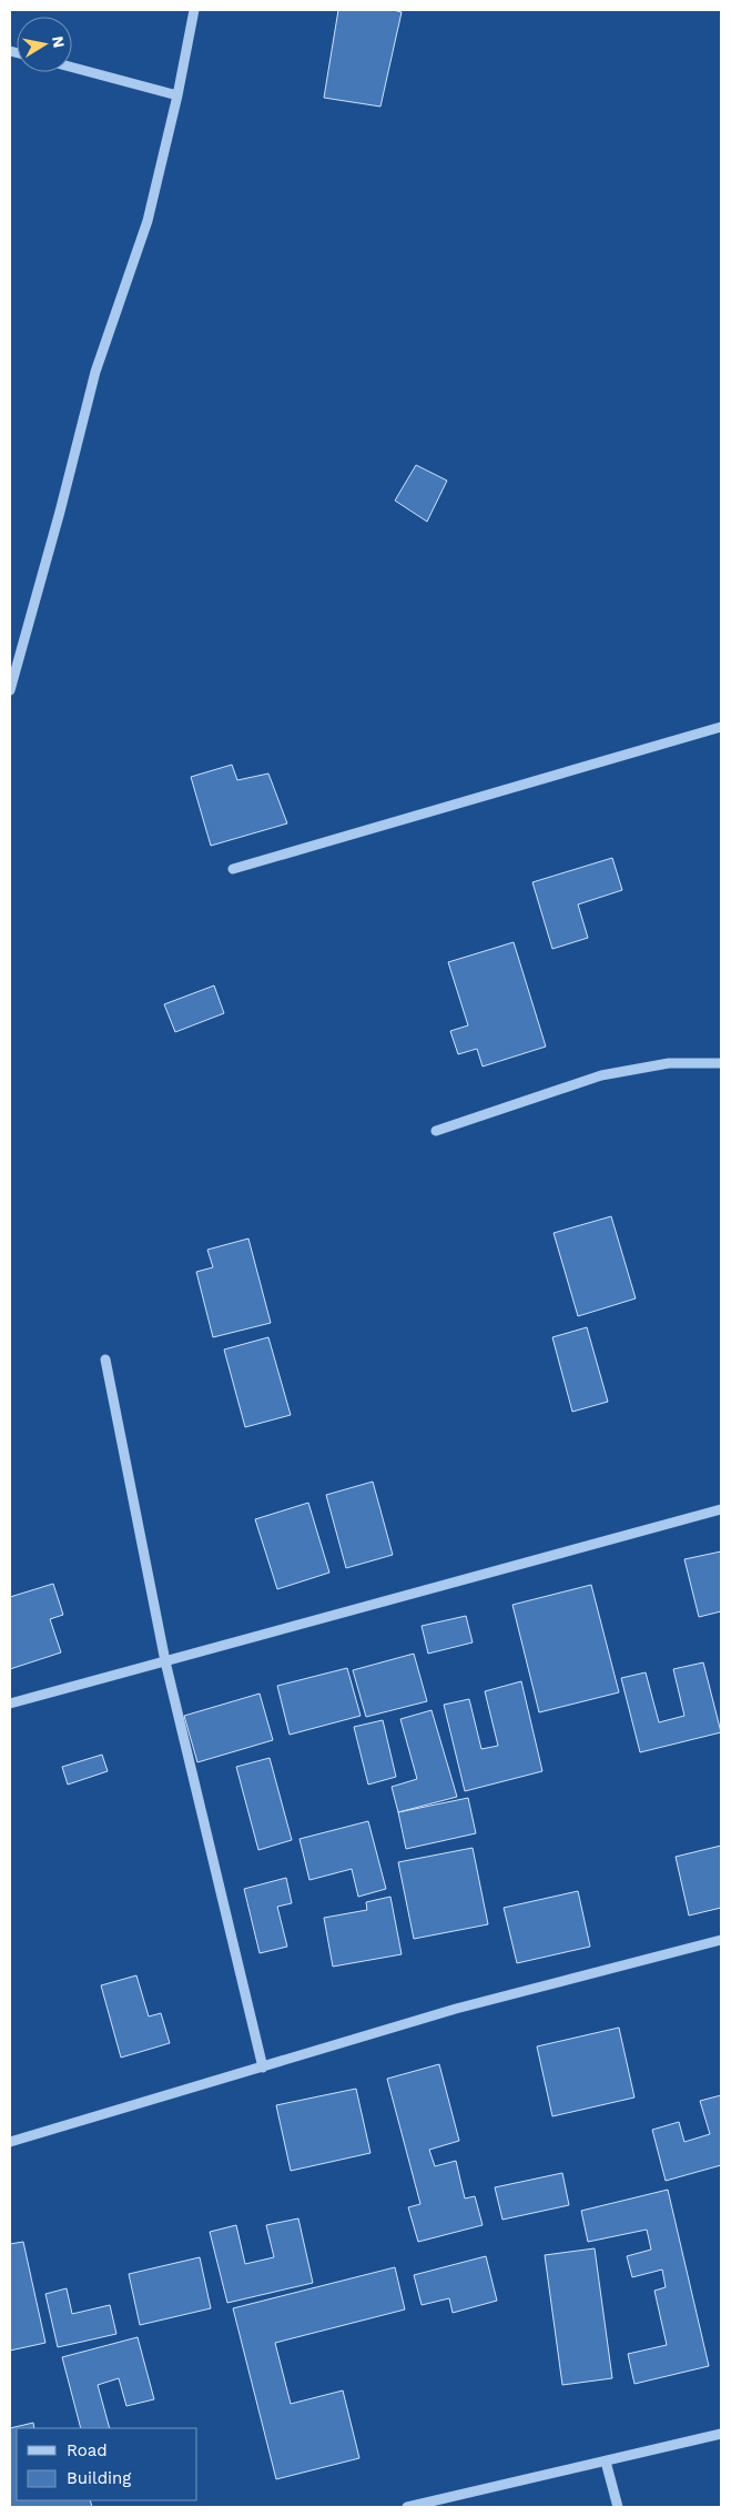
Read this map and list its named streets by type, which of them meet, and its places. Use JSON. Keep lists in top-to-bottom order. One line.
{"legend":["Road","Building"],"north":"right"}
